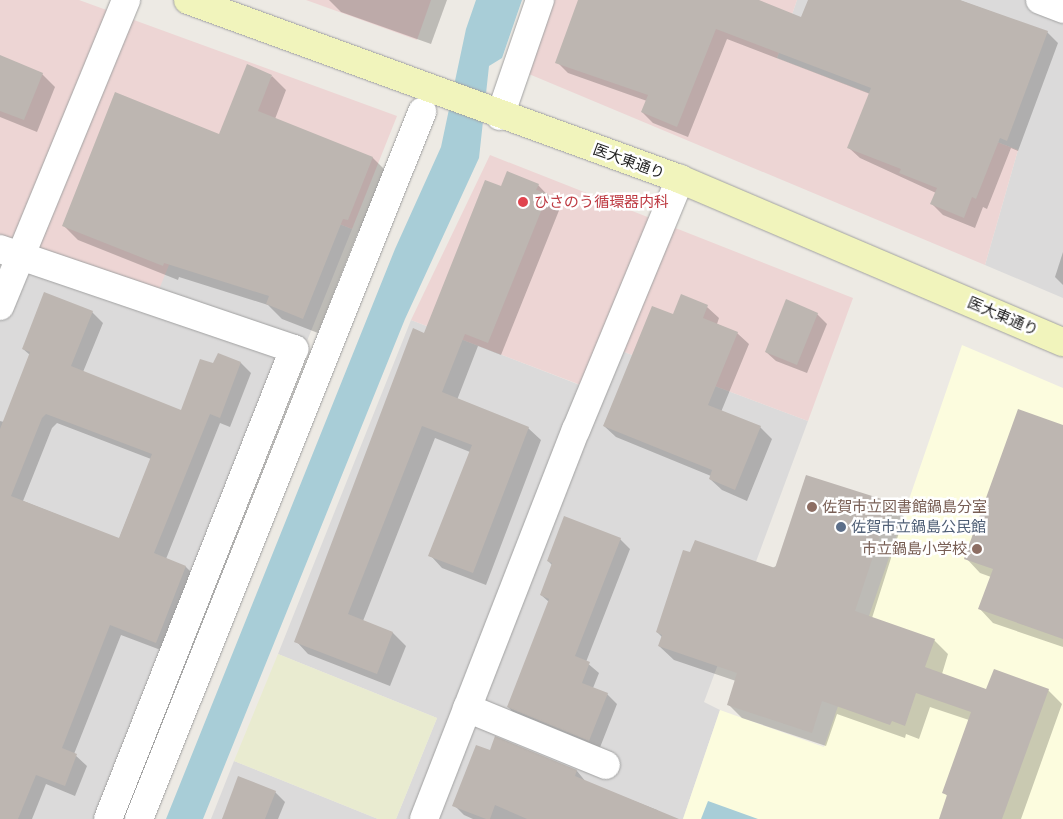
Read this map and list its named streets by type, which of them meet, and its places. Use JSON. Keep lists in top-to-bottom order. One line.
{"streets":{"street":["医大東通り"]},"places":["ひさのう循環器内科","佐賀市立図書館鍋島分室","佐賀市立鍋島公民館","市立鍋島小学校"]}
